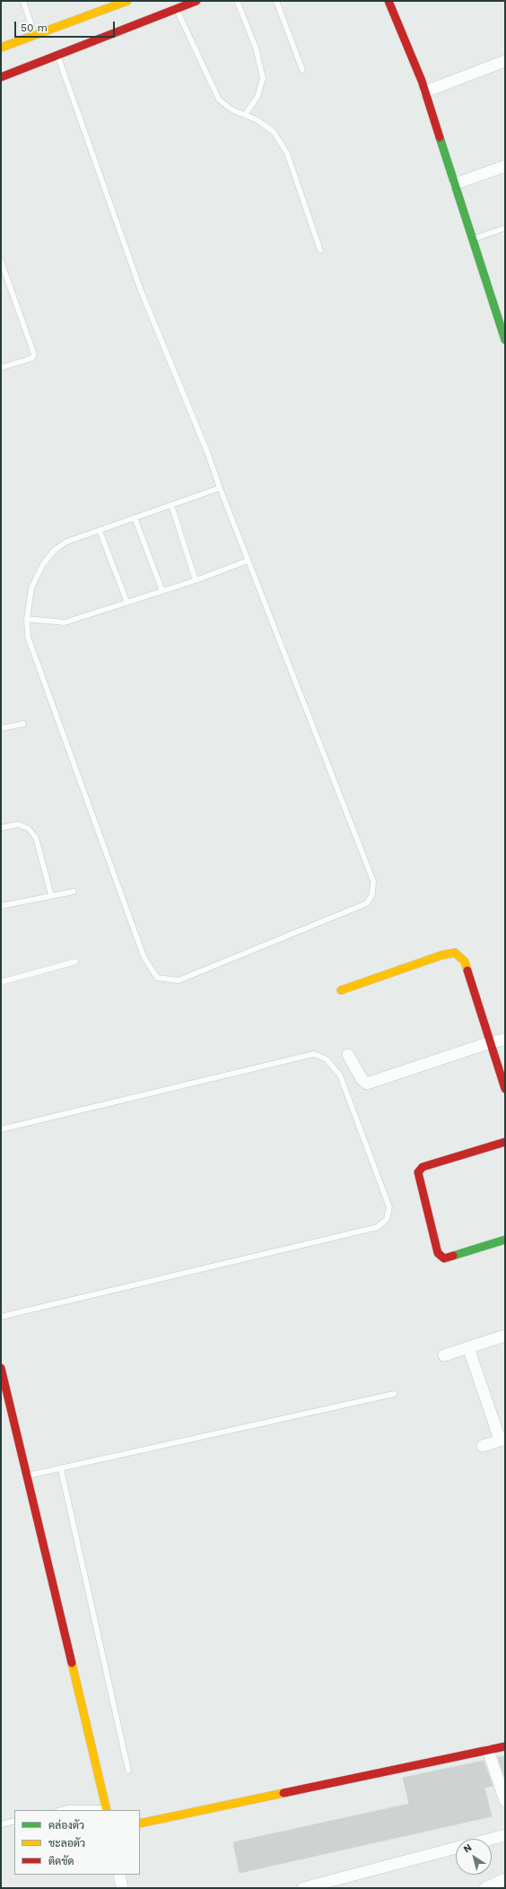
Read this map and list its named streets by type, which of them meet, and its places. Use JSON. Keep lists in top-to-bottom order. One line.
{"legend":["คล่องตัว","ชะลอตัว","ติดขัด"],"scale_bar":"50 m","north":"top left"}
